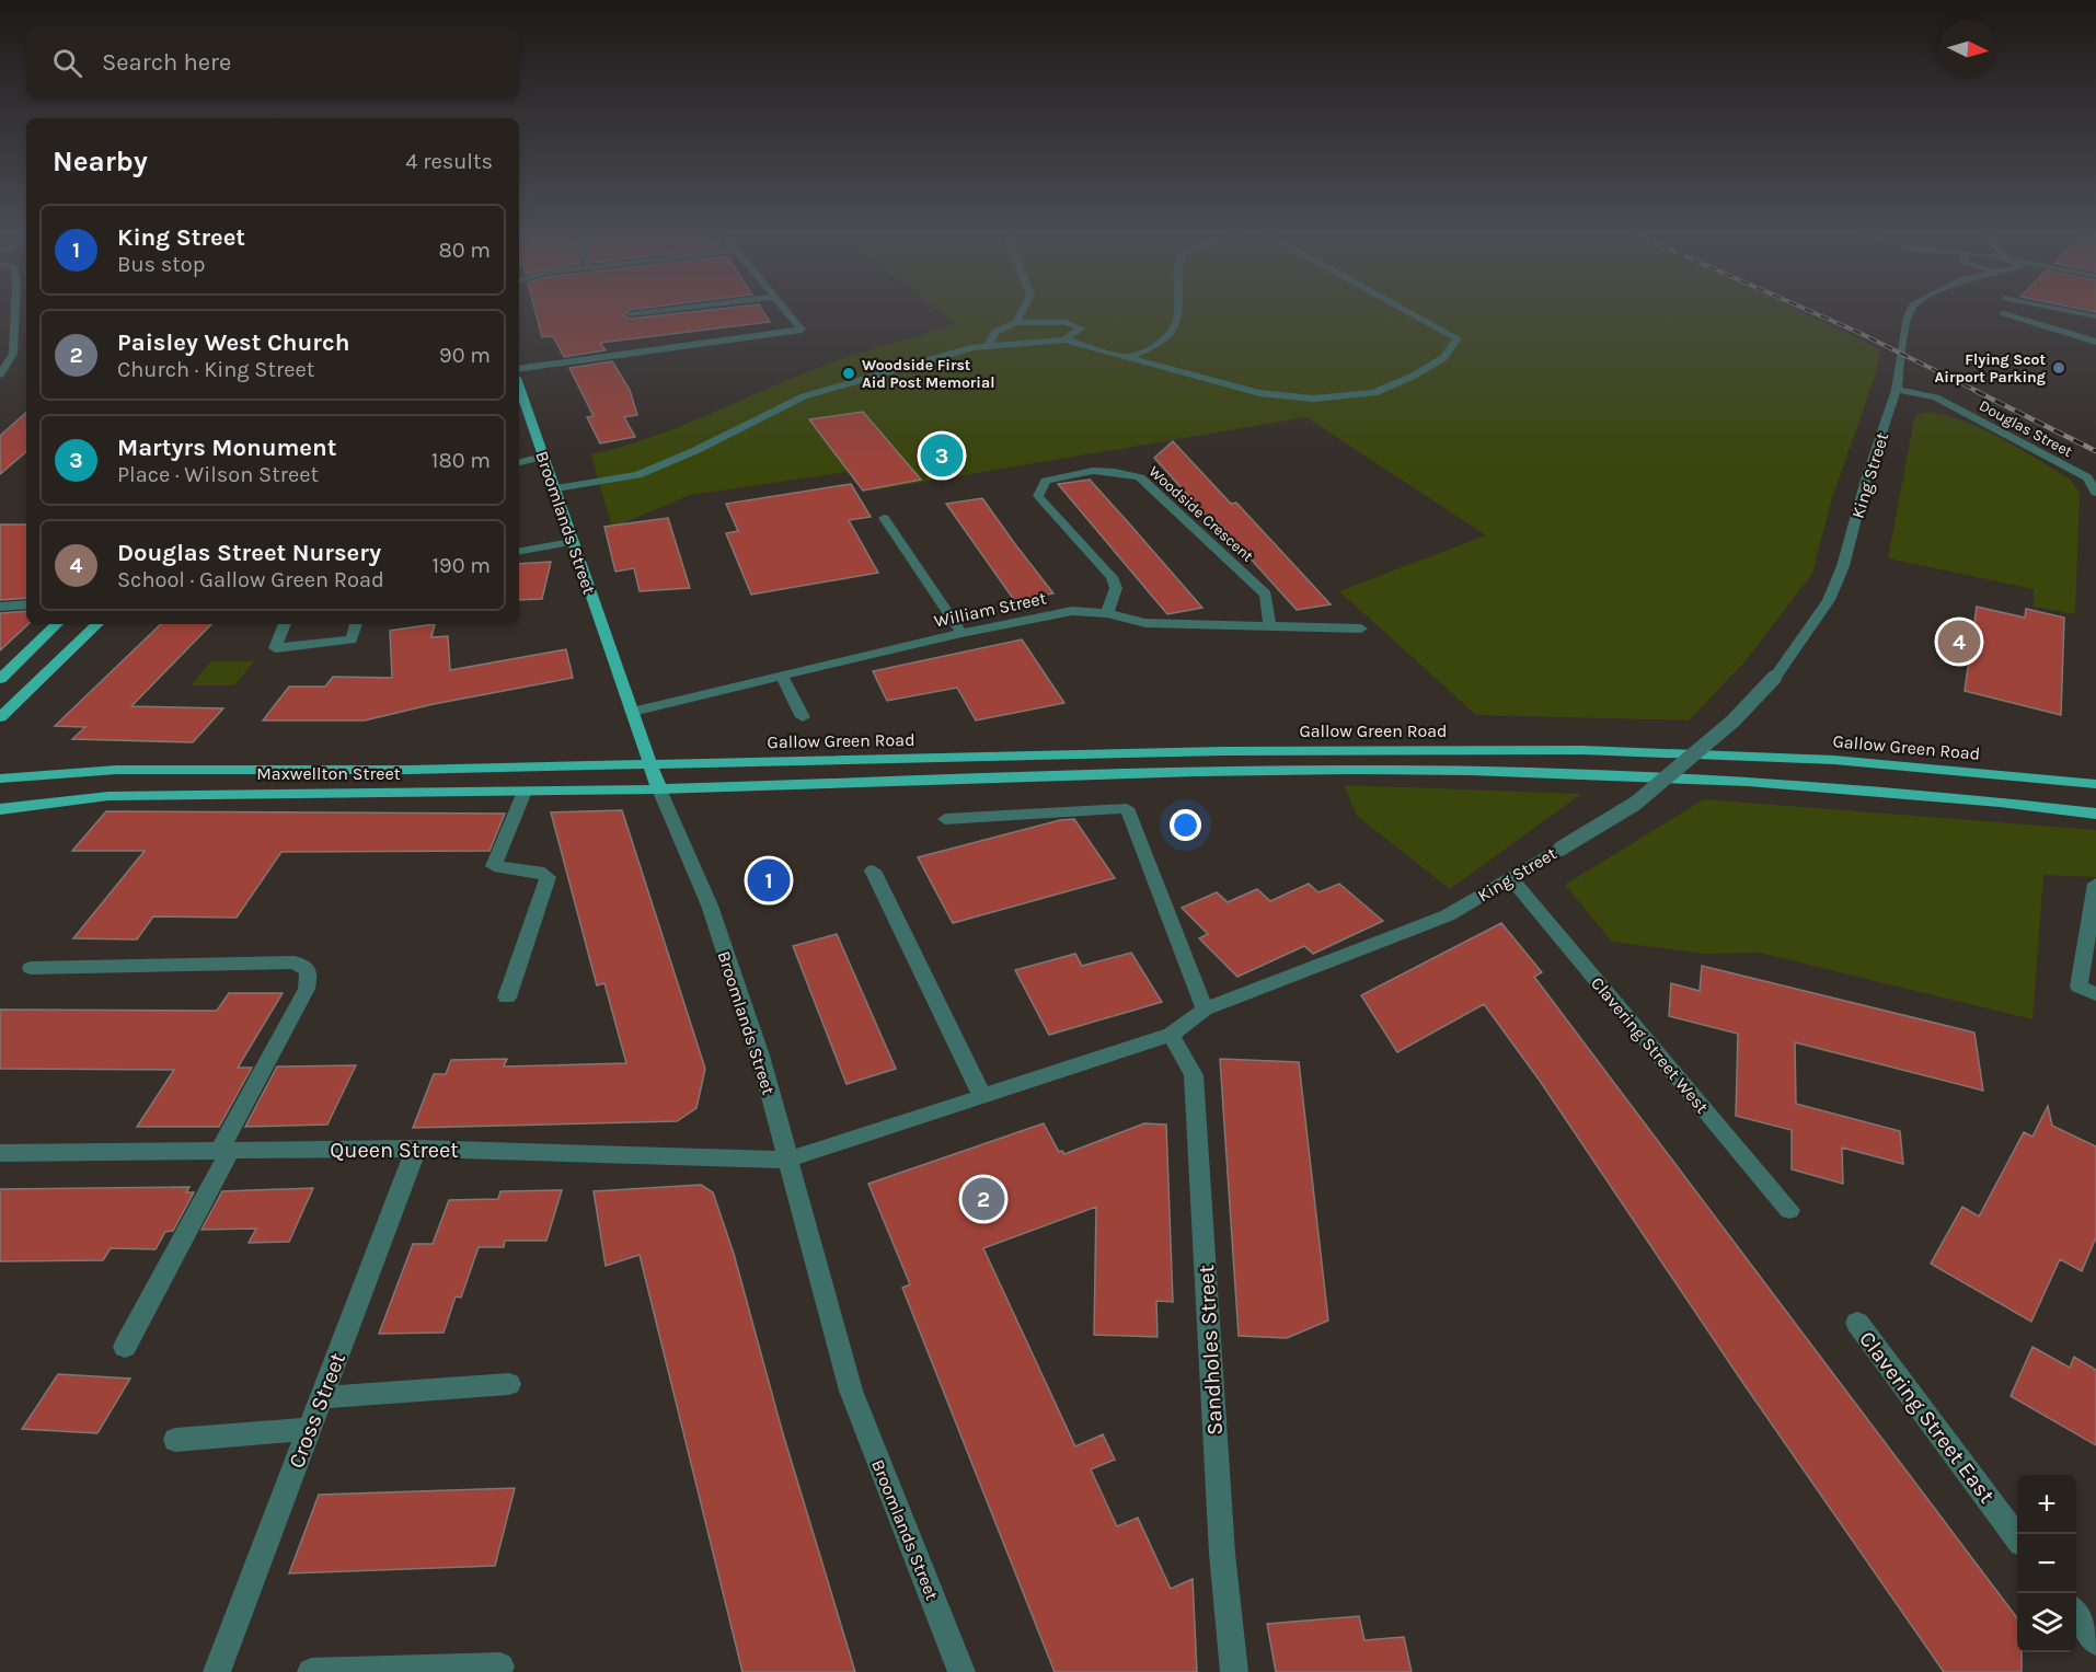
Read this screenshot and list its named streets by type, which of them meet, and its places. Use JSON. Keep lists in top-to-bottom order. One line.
{"streets":{"main road":["Broomlands Street","Gallow Green Road","Maxwellton Street"],"street":["Douglas Street","King Street","Woodside Crescent","William Street","Clavering Street West","Queen Street","Sandholes Street","Cross Street","Clavering Street East"]},"crossings":[["Douglas Street","King Street"],["King Street","Broomlands Street"],["King Street","Clavering Street West"],["King Street","Queen Street"],["King Street","Sandholes Street"],["Woodside Crescent","William Street"],["Broomlands Street","William Street"],["Broomlands Street","Gallow Green Road"],["Broomlands Street","Maxwellton Street"],["Broomlands Street","Queen Street"],["Gallow Green Road","Maxwellton Street"],["Queen Street","Cross Street"]],"places":["Flying Scot Airport Parking","Woodside First Aid Post Memorial"],"north":"right","page":{"search":"Search here","heading":["Nearby","4 results"],"list":[{"mark":"1","name":"King Street","note":"Bus stop","value":"80 m"},{"mark":"2","name":"Paisley West Church","note":"Church · King Street","value":"90 m"},{"mark":"3","name":"Martyrs Monument","note":"Place · Wilson Street","value":"180 m"},{"mark":"4","name":"Douglas Street Nursery","note":"School · Gallow Green Road","value":"190 m"}],"pins":["3","4","1","2"],"map_buttons":["+","−"]}}
